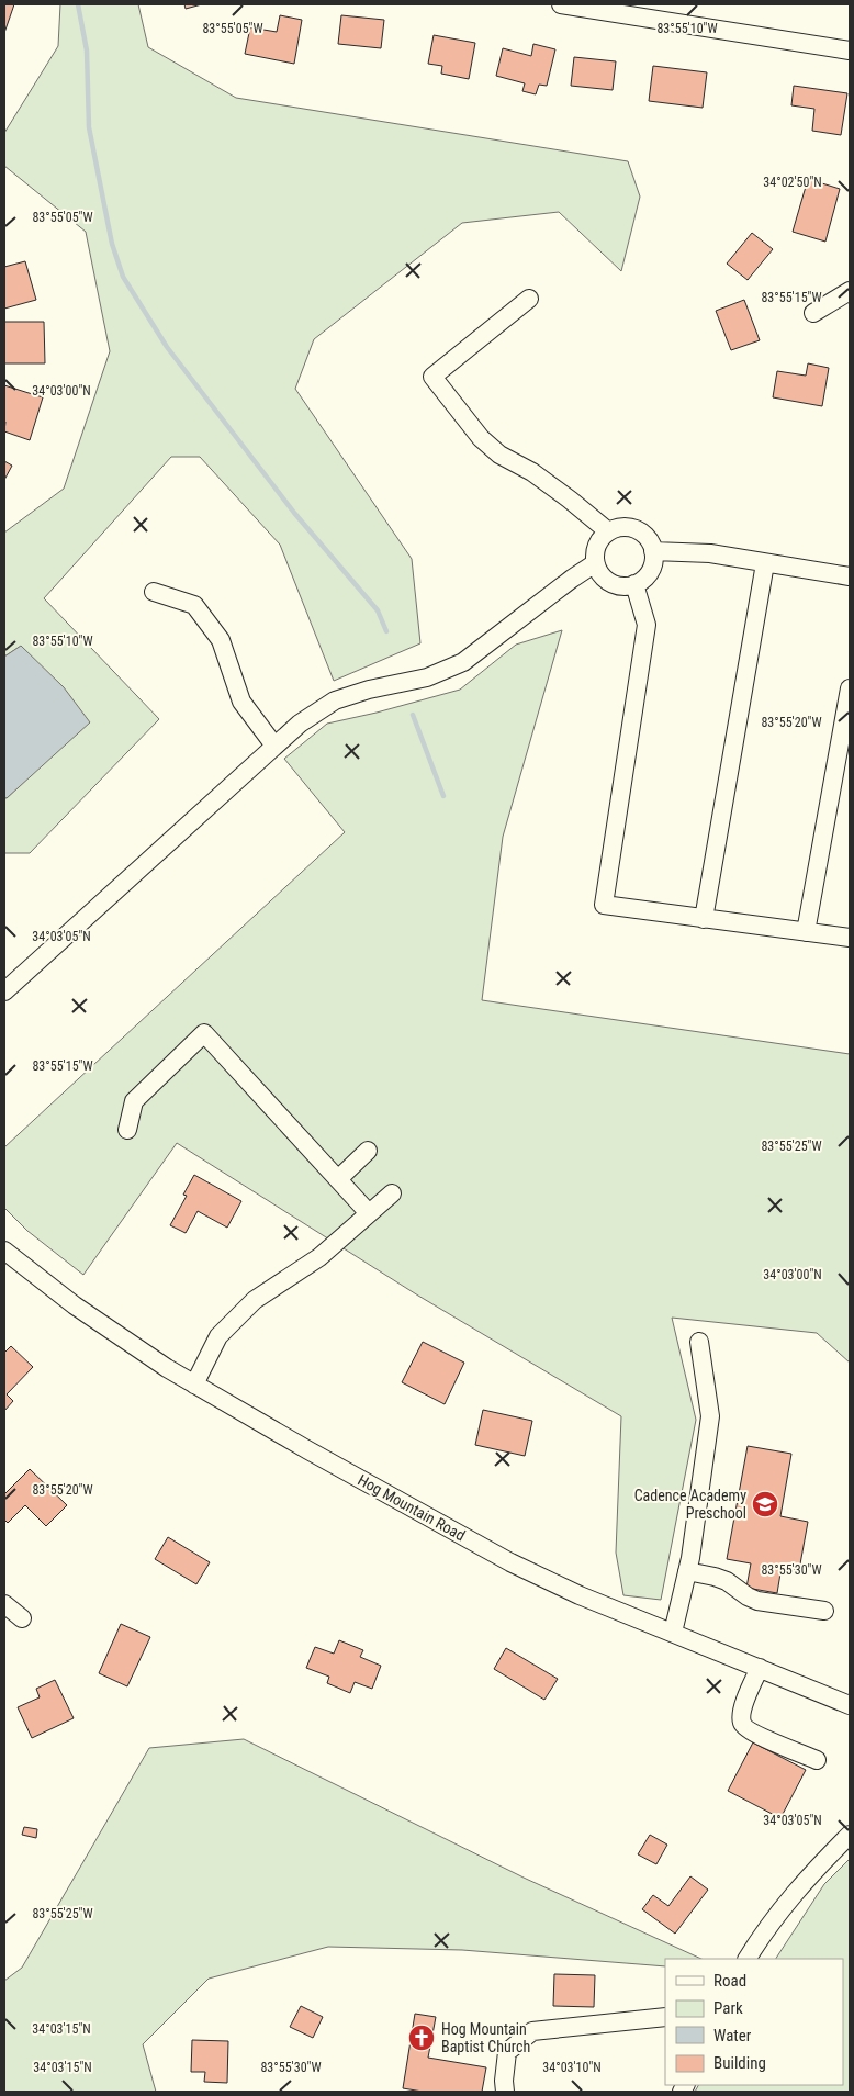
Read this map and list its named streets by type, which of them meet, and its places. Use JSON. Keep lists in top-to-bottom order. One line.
{"streets":{"street":["Hog Mountain Road"]},"places":{"school or university":["Cadence Academy Preschool"],"church":["Hog Mountain Baptist Church"]},"legend":["Road","Park","Water","Building"],"coordinates":["83°55'05\"W","83°55'10\"W","34°02'50\"N","83°55'15\"W","34°03'00\"N","83°55'20\"W","34°03'05\"N","83°55'25\"W","83°55'30\"W","34°03'15\"N","34°03'10\"N"]}
